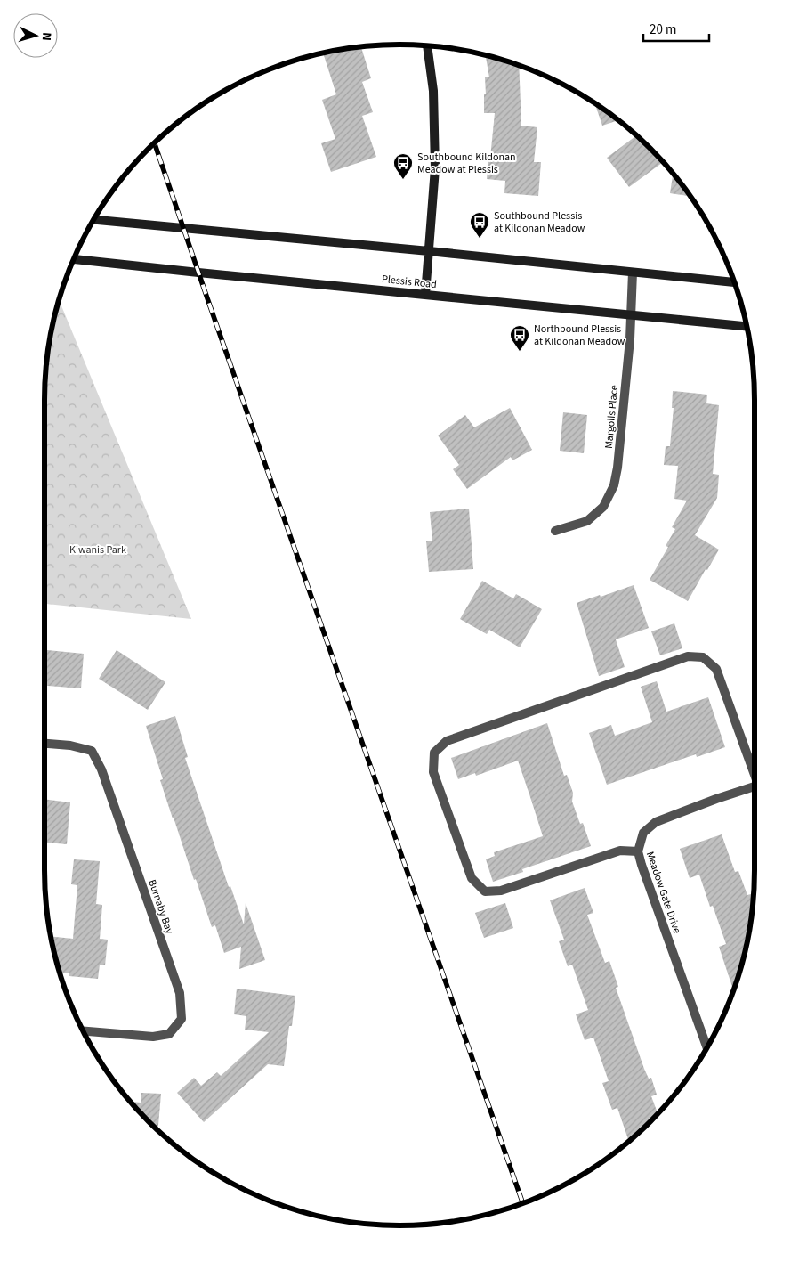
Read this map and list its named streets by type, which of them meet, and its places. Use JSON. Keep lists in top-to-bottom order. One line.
{"streets":{"main road":["Plessis Road"],"street":["Margolis Place","Meadow Gate Drive","Burnaby Bay"]},"crossings":[["Plessis Road","Margolis Place"]],"parks":["Kiwanis Park"],"places":{"bus stop":["Southbound Kildonan Meadow at Plessis","Southbound Plessis at Kildonan Meadow","Northbound Plessis at Kildonan Meadow"]},"scale_bar":"20 m","north":"right"}
